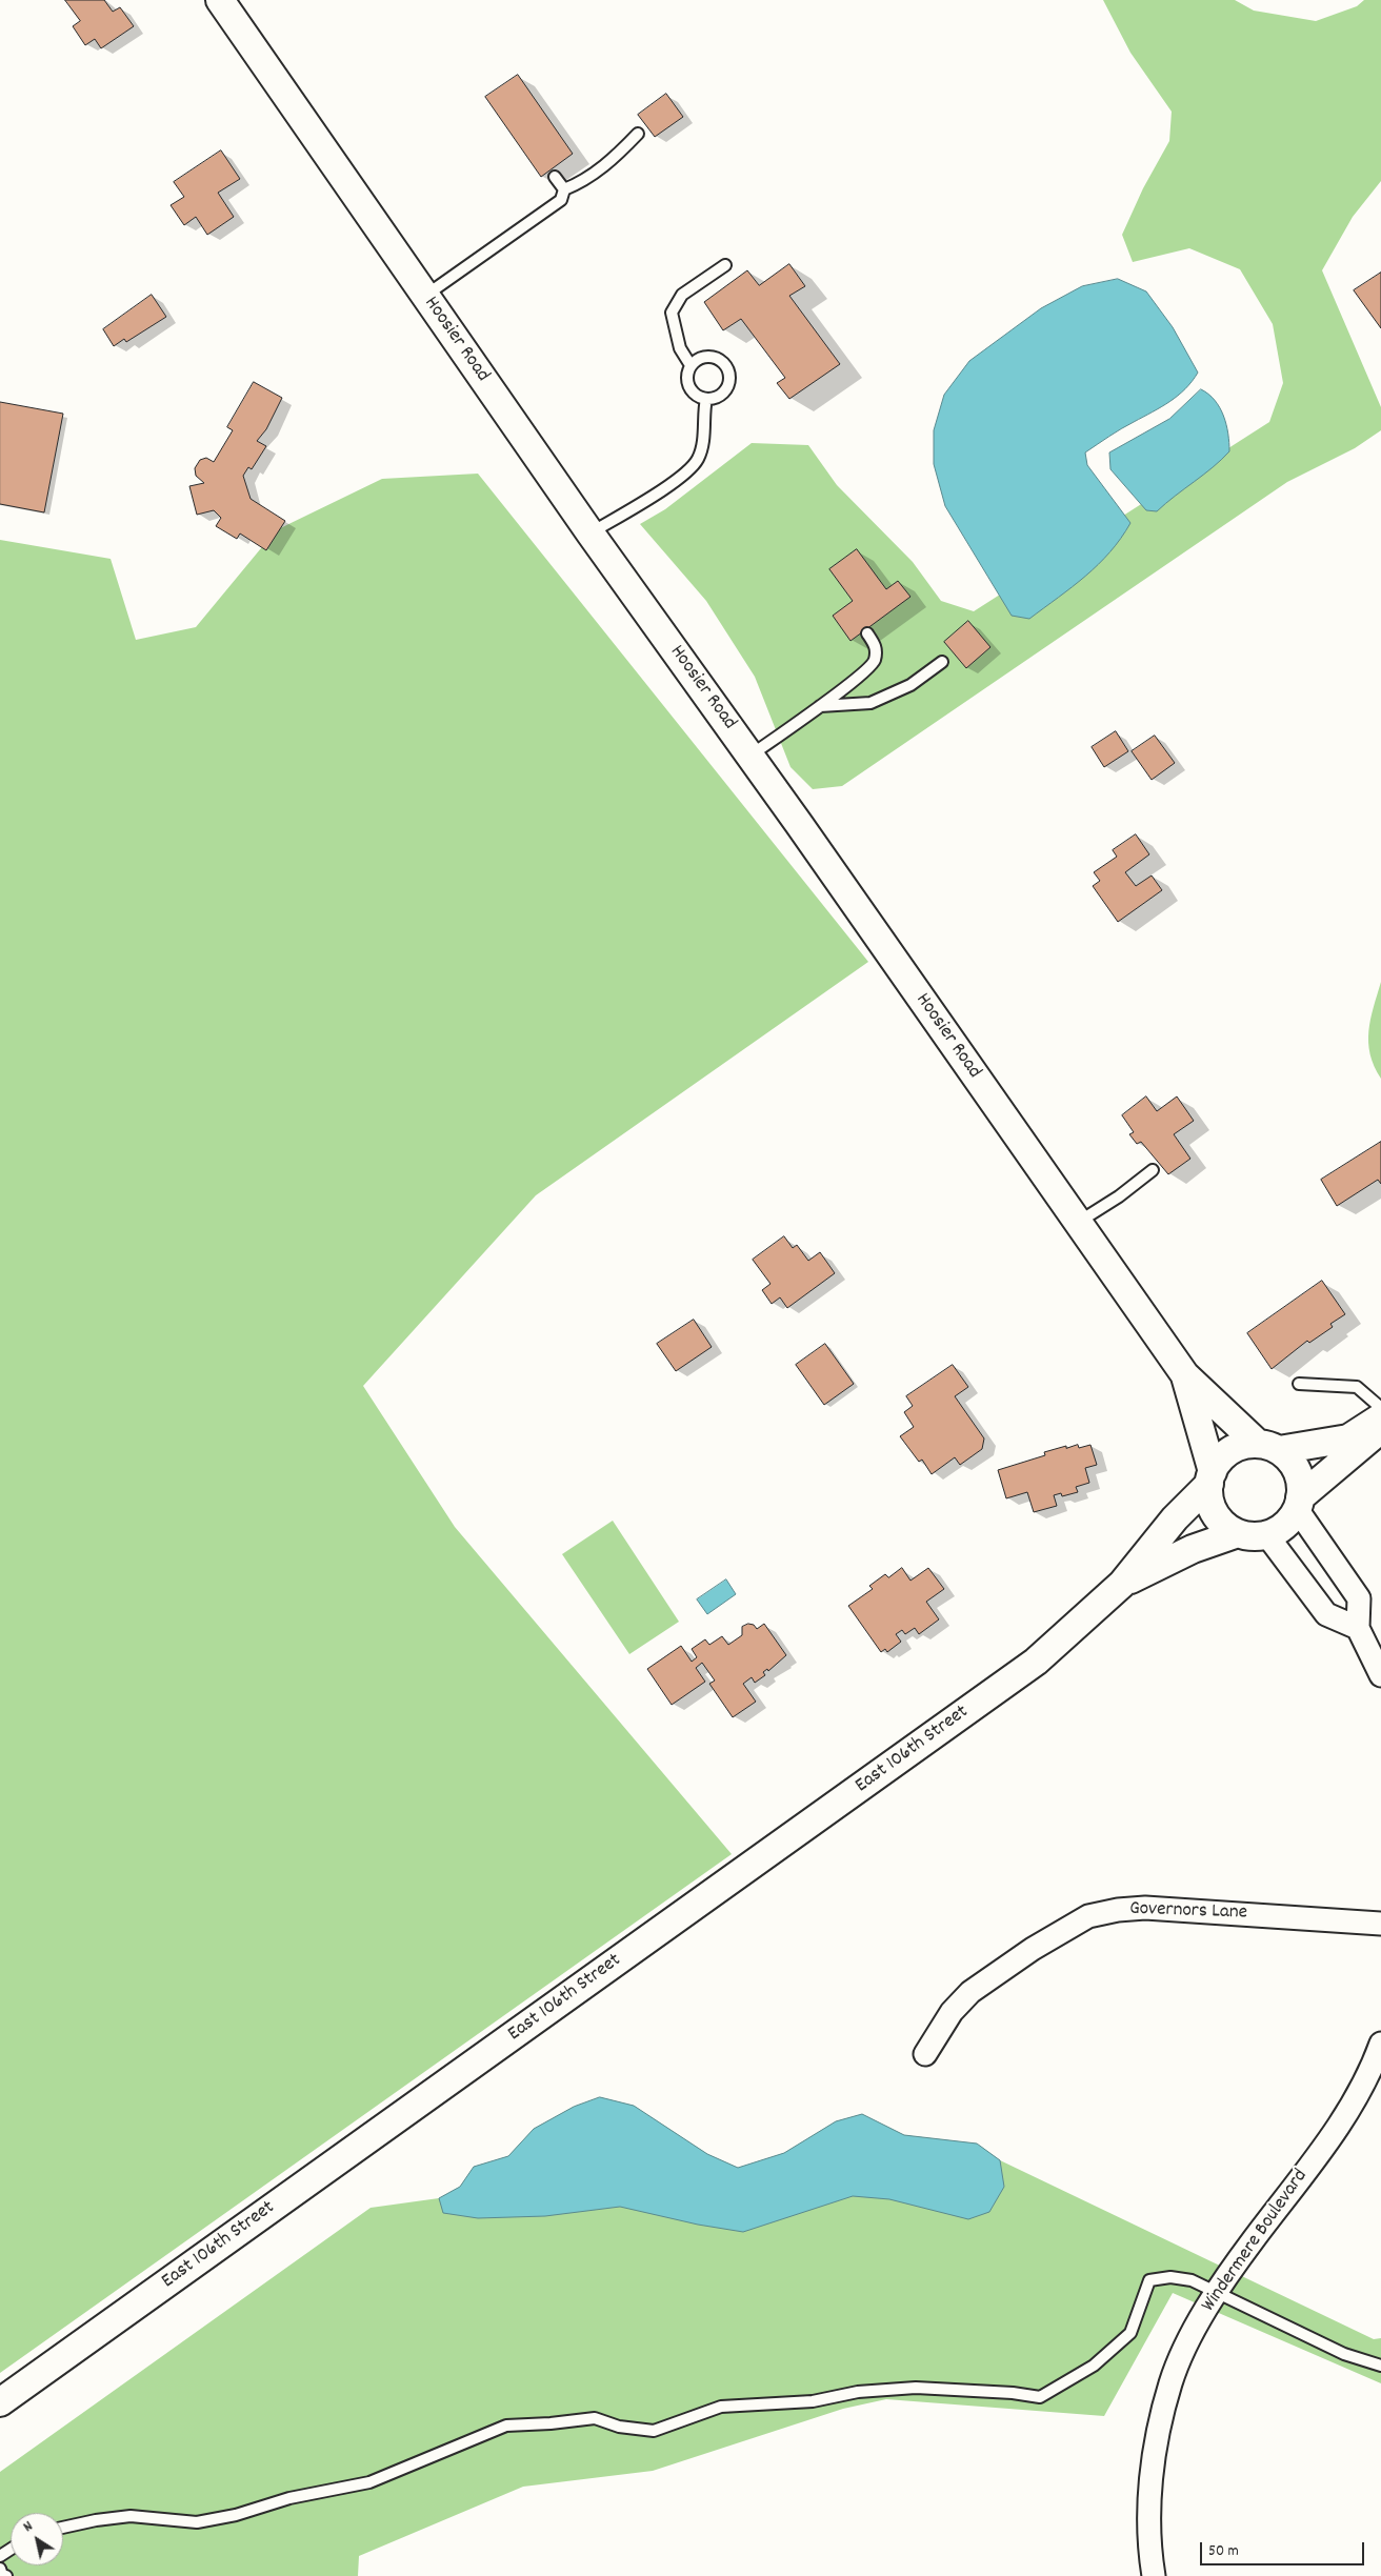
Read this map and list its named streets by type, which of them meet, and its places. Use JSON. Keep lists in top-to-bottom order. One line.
{"streets":{"street":["Hoosier Road","East 106th Street","Governors Lane","Windermere Boulevard"]},"crossings":[["Hoosier Road","East 106th Street"]],"scale_bar":"50 m","north":"top left"}
